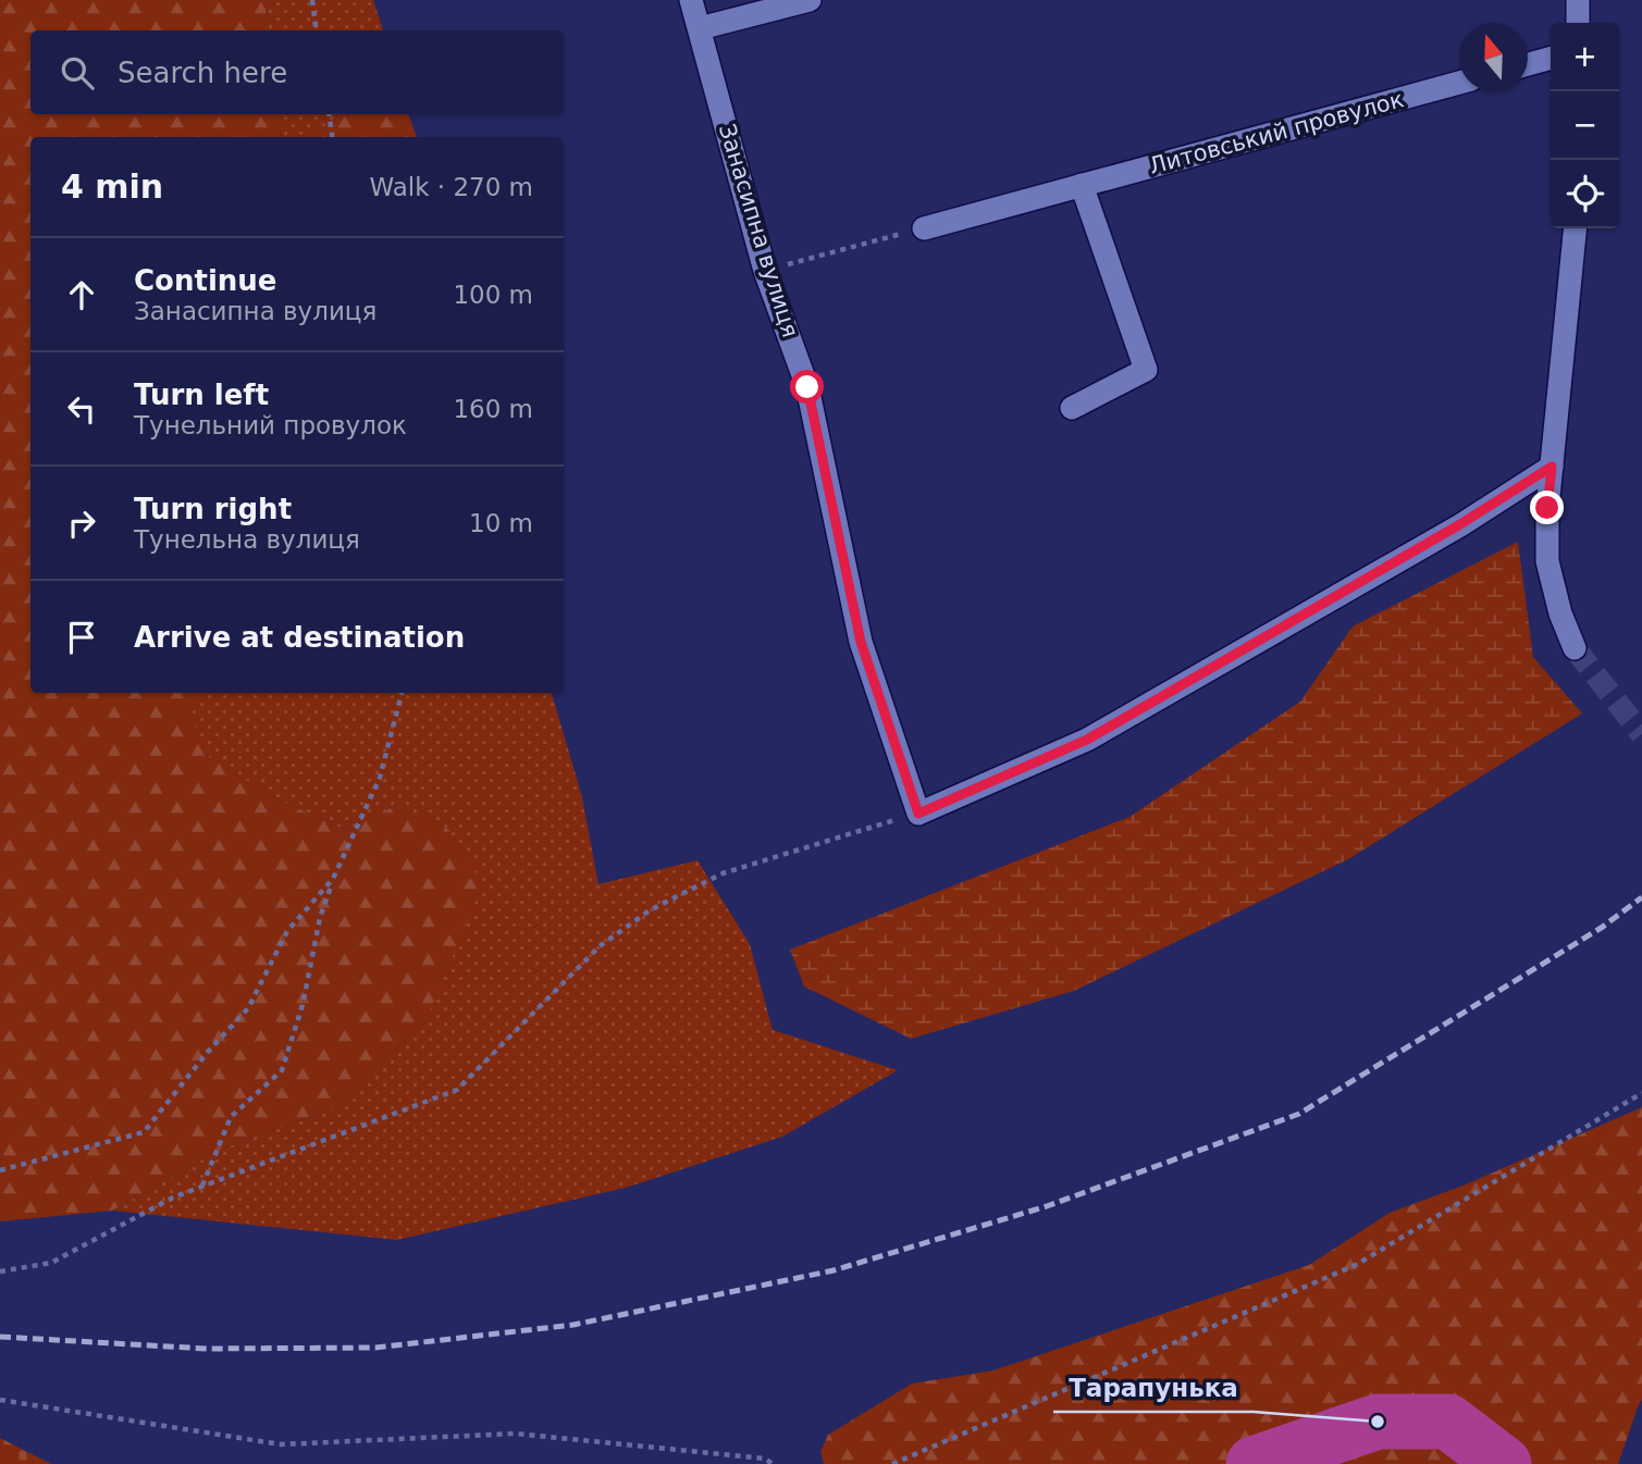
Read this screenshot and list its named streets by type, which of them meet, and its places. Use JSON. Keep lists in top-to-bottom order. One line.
{"streets":{"street":["Литовський провулок","Занасипна вулиця"]},"places":["Тарапунька"],"north":"top","page":{"map_buttons":["+","−"],"search":"Search here","heading":["4 min","Walk · 270 m"],"list":[["Continue","Занасипна вулиця","100 m"],["Turn left","Тунельний провулок","160 m"],["Turn right","Тунельна вулиця","10 m"],"Arrive at destination"]}}
